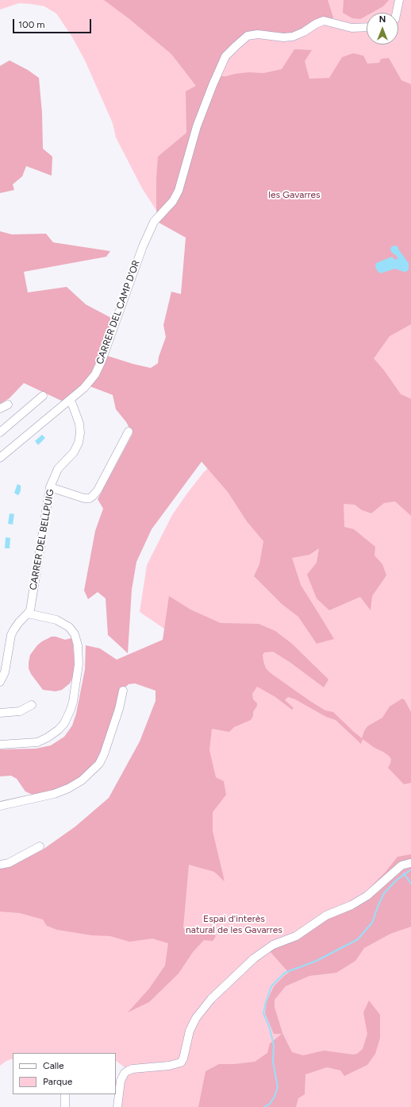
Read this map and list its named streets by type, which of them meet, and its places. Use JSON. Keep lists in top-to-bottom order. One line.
{"streets":{"street":["CARRER DEL CAMP D'OR","CARRER DEL BELLPUIG"]},"crossings":[["CARRER DEL CAMP D'OR","CARRER DEL BELLPUIG"]],"parks":["les Gavarres","Espai d'interès natural de les Gavarres"],"legend":["Calle","Parque"],"scale_bar":"100 m","north":"top"}
